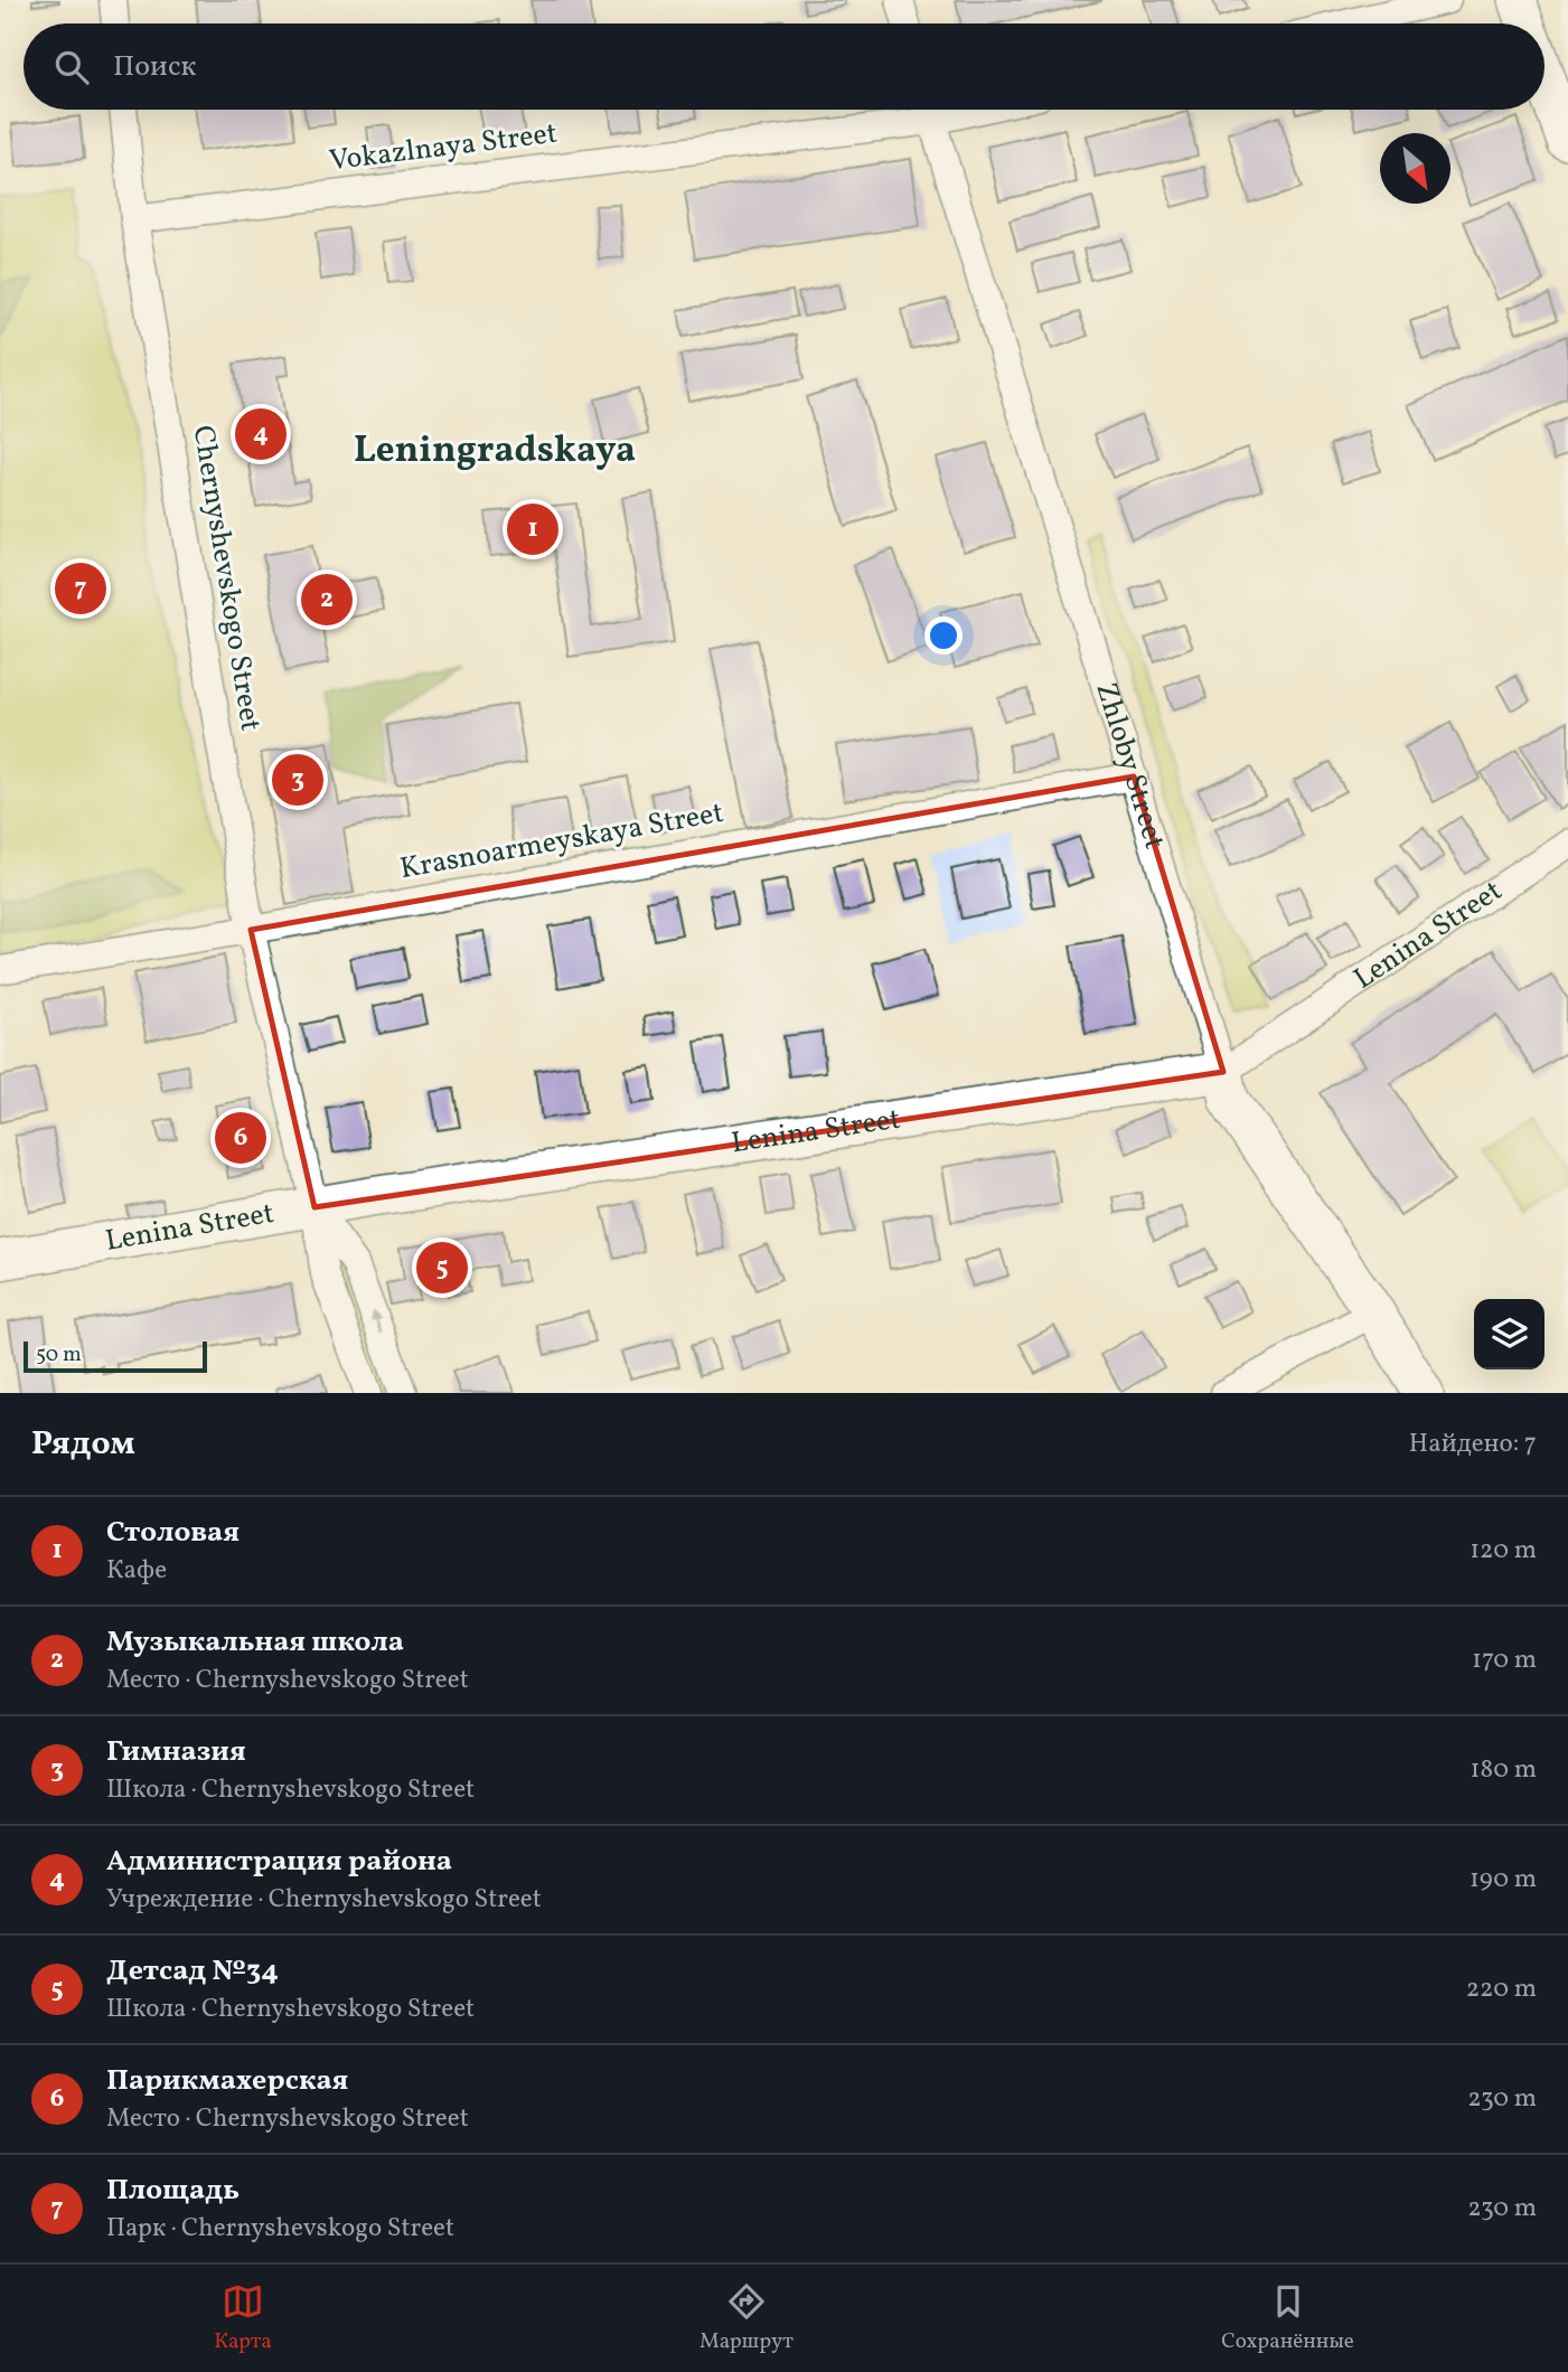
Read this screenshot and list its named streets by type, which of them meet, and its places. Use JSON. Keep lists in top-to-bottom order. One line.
{"streets":{"street":["Vokazlnaya Street","Chernyshevskogo Street","Zhloby Street","Krasnoarmeyskaya Street","Lenina Street"]},"crossings":[["Vokazlnaya Street","Chernyshevskogo Street"],["Chernyshevskogo Street","Krasnoarmeyskaya Street"],["Chernyshevskogo Street","Lenina Street"],["Zhloby Street","Krasnoarmeyskaya Street"],["Zhloby Street","Lenina Street"]],"districts":["Leningradskaya"],"scale_bar":"50 m","north":"bottom right","page":{"search":"Поиск","pins":["4","1","7","2","3","6","5"],"scale":"50 m","heading":["Рядом","Найдено: 7"],"list":[{"mark":"1","name":"Столовая","note":"Кафе","value":"120 m"},{"mark":"2","name":"Музыкальная школа","note":"Место · Chernyshevskogo Street","value":"170 m"},{"mark":"3","name":"Гимназия","note":"Школа · Chernyshevskogo Street","value":"180 m"},{"mark":"4","name":"Администрация района","note":"Учреждение · Chernyshevskogo Street","value":"190 m"},{"mark":"5","name":"Детсад №34","note":"Школа · Chernyshevskogo Street","value":"220 m"},{"mark":"6","name":"Парикмахерская","note":"Место · Chernyshevskogo Street","value":"230 m"},{"mark":"7","name":"Площадь","note":"Парк · Chernyshevskogo Street","value":"230 m"}],"nav":["Карта","Маршрут","Сохранённые"]}}
